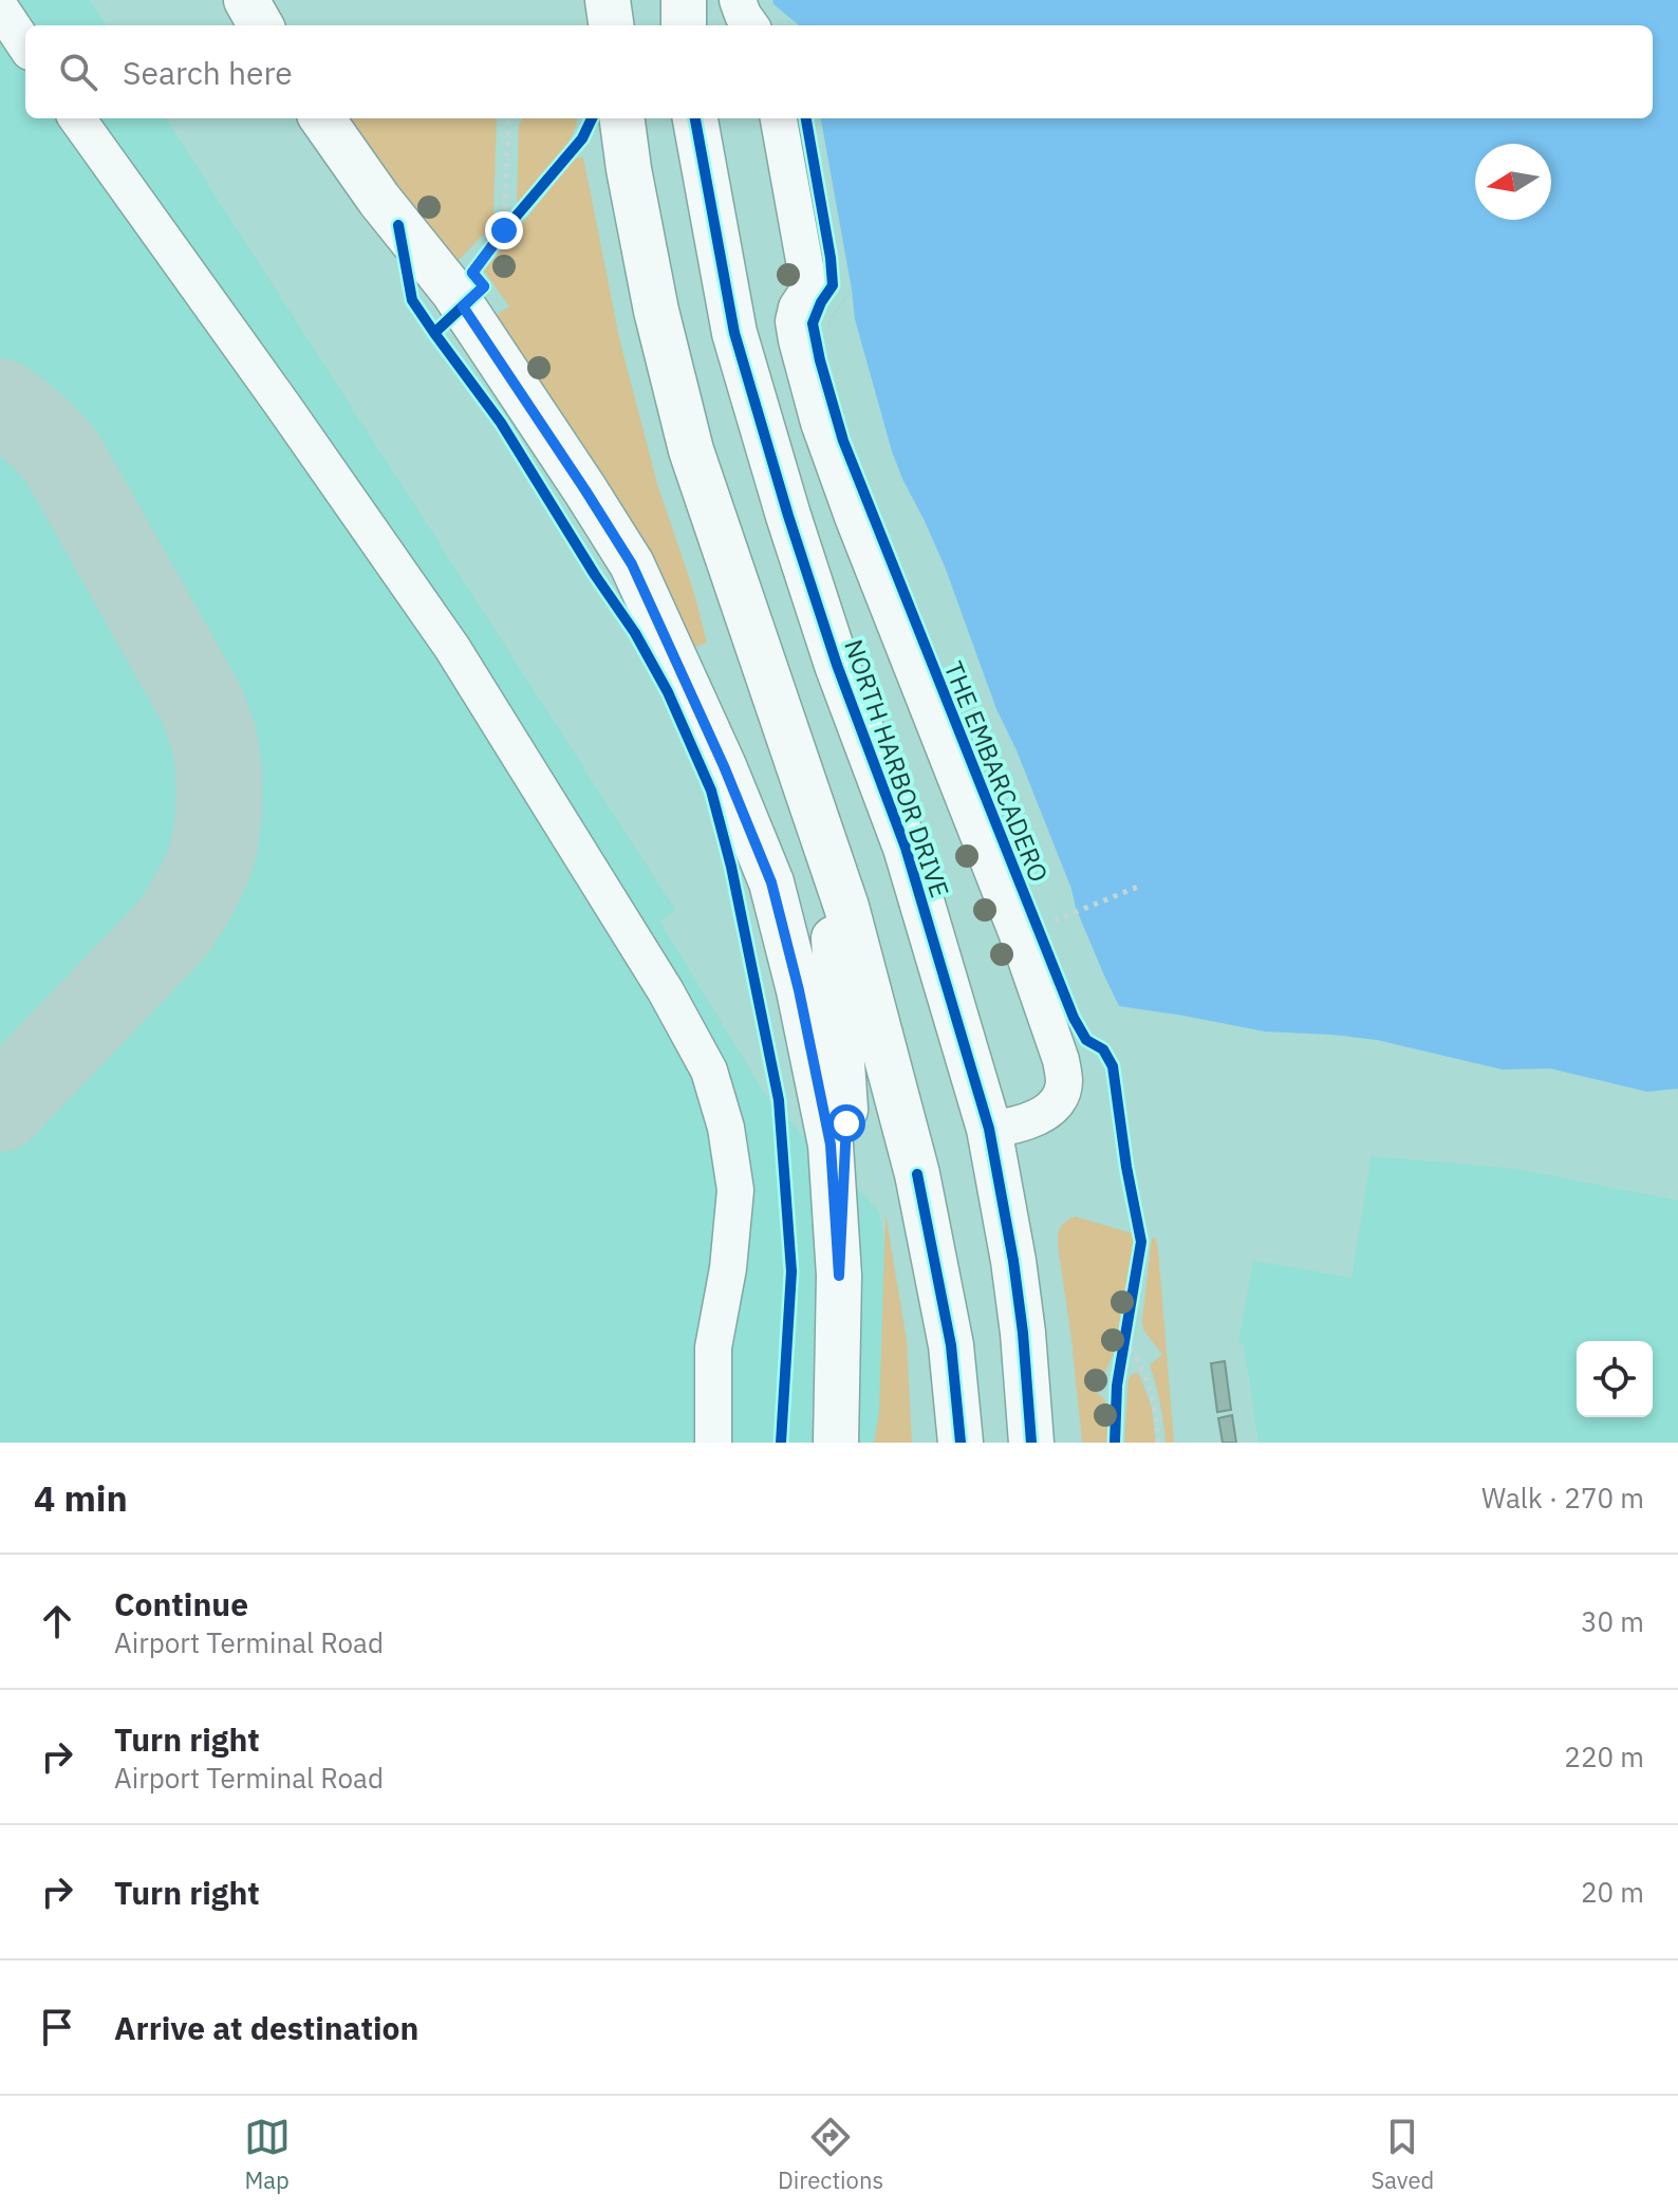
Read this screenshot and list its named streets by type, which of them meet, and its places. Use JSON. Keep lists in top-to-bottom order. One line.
{"streets":{"main road":["NORTH HARBOR DRIVE"],"cycle path":["THE EMBARCADERO"]},"north":"left","page":{"search":"Search here","heading":["4 min","Walk · 270 m"],"list":[["Continue","Airport Terminal Road","30 m"],["Turn right","Airport Terminal Road","220 m"],["Turn right","20 m"],"Arrive at destination"],"nav":["Map","Directions","Saved"]}}
